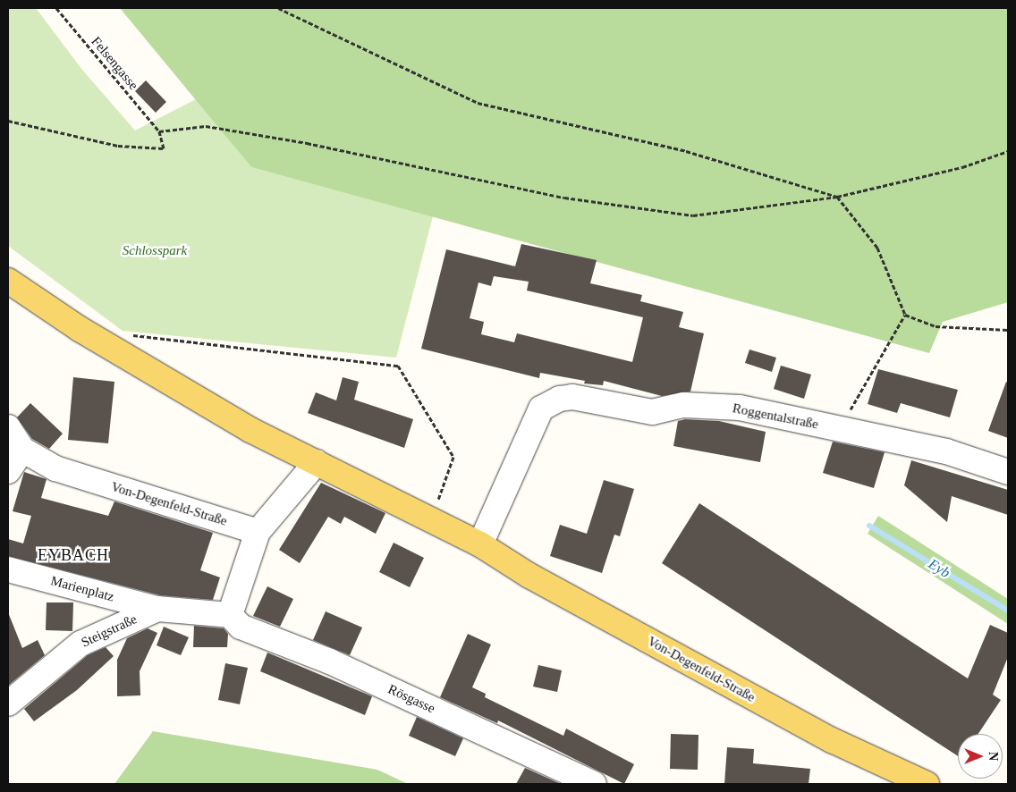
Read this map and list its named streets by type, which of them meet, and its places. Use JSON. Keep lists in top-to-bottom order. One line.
{"streets":{"main road":["Von-Degenfeld-Straße"],"street":["Roggentalstraße","Marienplatz","Steigstraße","Rösgasse"],"path":["Felsengasse"]},"crossings":[["Roggentalstraße","Von-Degenfeld-Straße"],["Marienplatz","Steigstraße"],["Steigstraße","Rösgasse"]],"districts":["EYBACH"],"water":["Eyb"],"parks":["Schlosspark"],"north":"right"}
